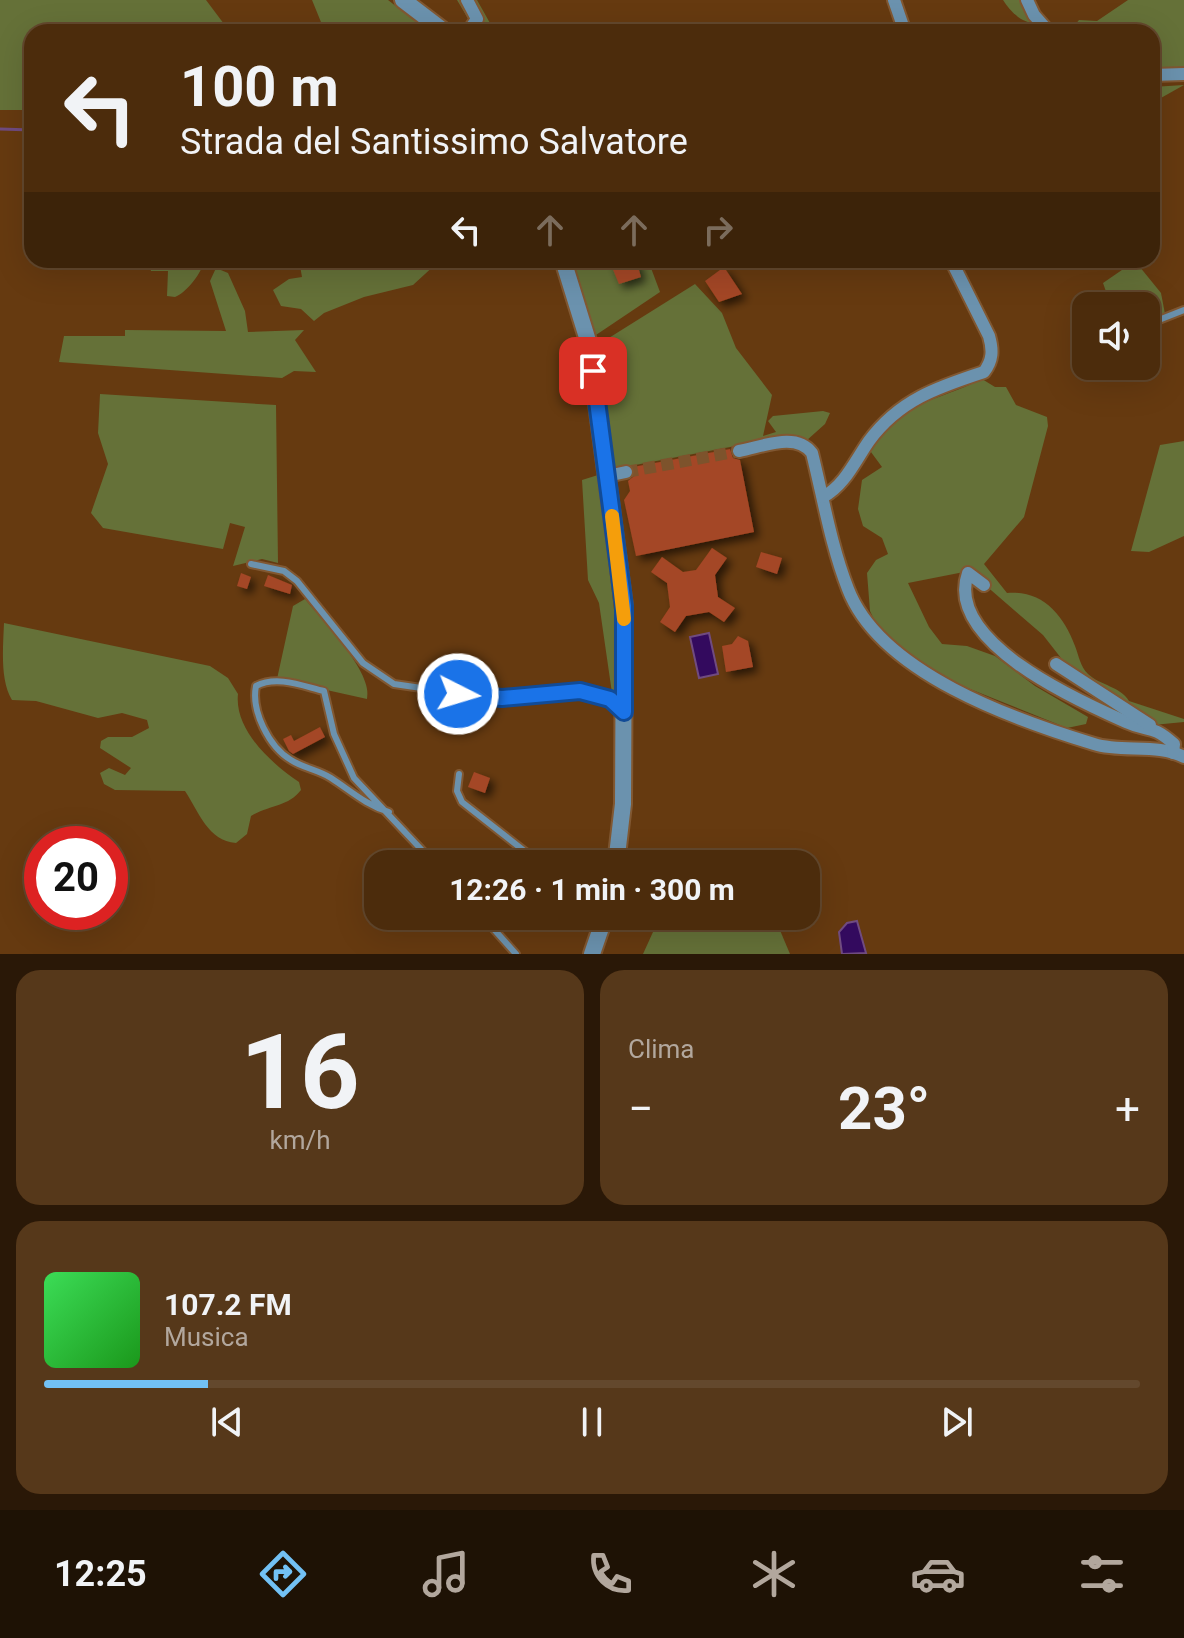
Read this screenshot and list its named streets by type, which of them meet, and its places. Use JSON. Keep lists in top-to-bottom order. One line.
{"page":{"turn":["100 m","Strada del Santissimo Salvatore"],"limit":"20","trip":"12:26 · 1 min · 300 m","tile":[["16","km/h"],"Clima"],"heat":["−","23°","+"],"song":["107.2 FM","Musica"],"tabs":"12:25"}}
